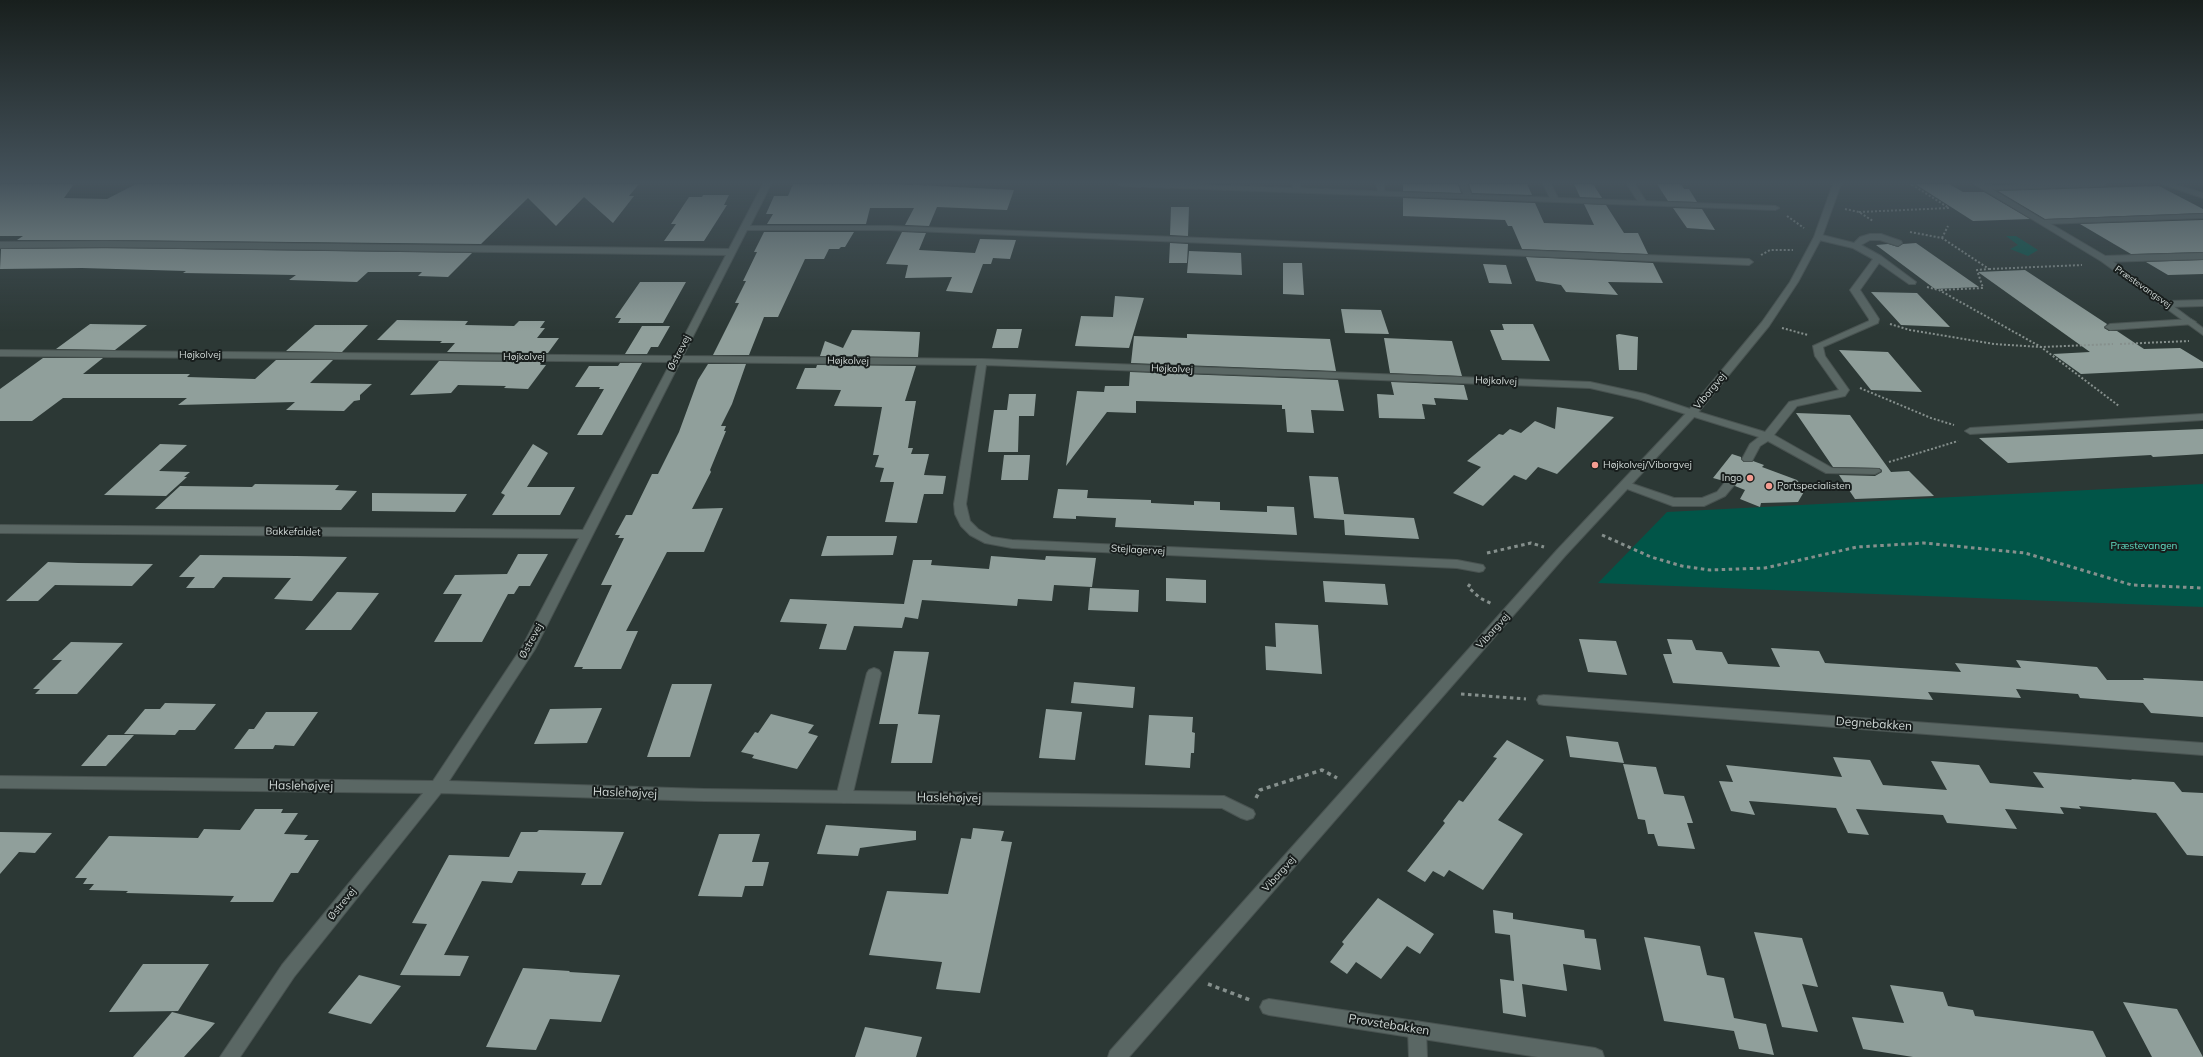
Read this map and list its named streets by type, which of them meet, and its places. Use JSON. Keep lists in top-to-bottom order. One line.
{"streets":{"street":["Præstevangsvej","Østrevej","Højkolvej","Viborgvej","Bakkefaldet","Stejlagervej","Degnebakken","Haslehøjvej","Provstebakken"]},"crossings":[["Østrevej","Højkolvej"],["Østrevej","Bakkefaldet"],["Østrevej","Haslehøjvej"],["Højkolvej","Viborgvej"],["Højkolvej","Stejlagervej"]],"parks":["Præstevangen"],"places":["Højkolvej/Viborgvej","Ingo","Portspecialisten"]}
